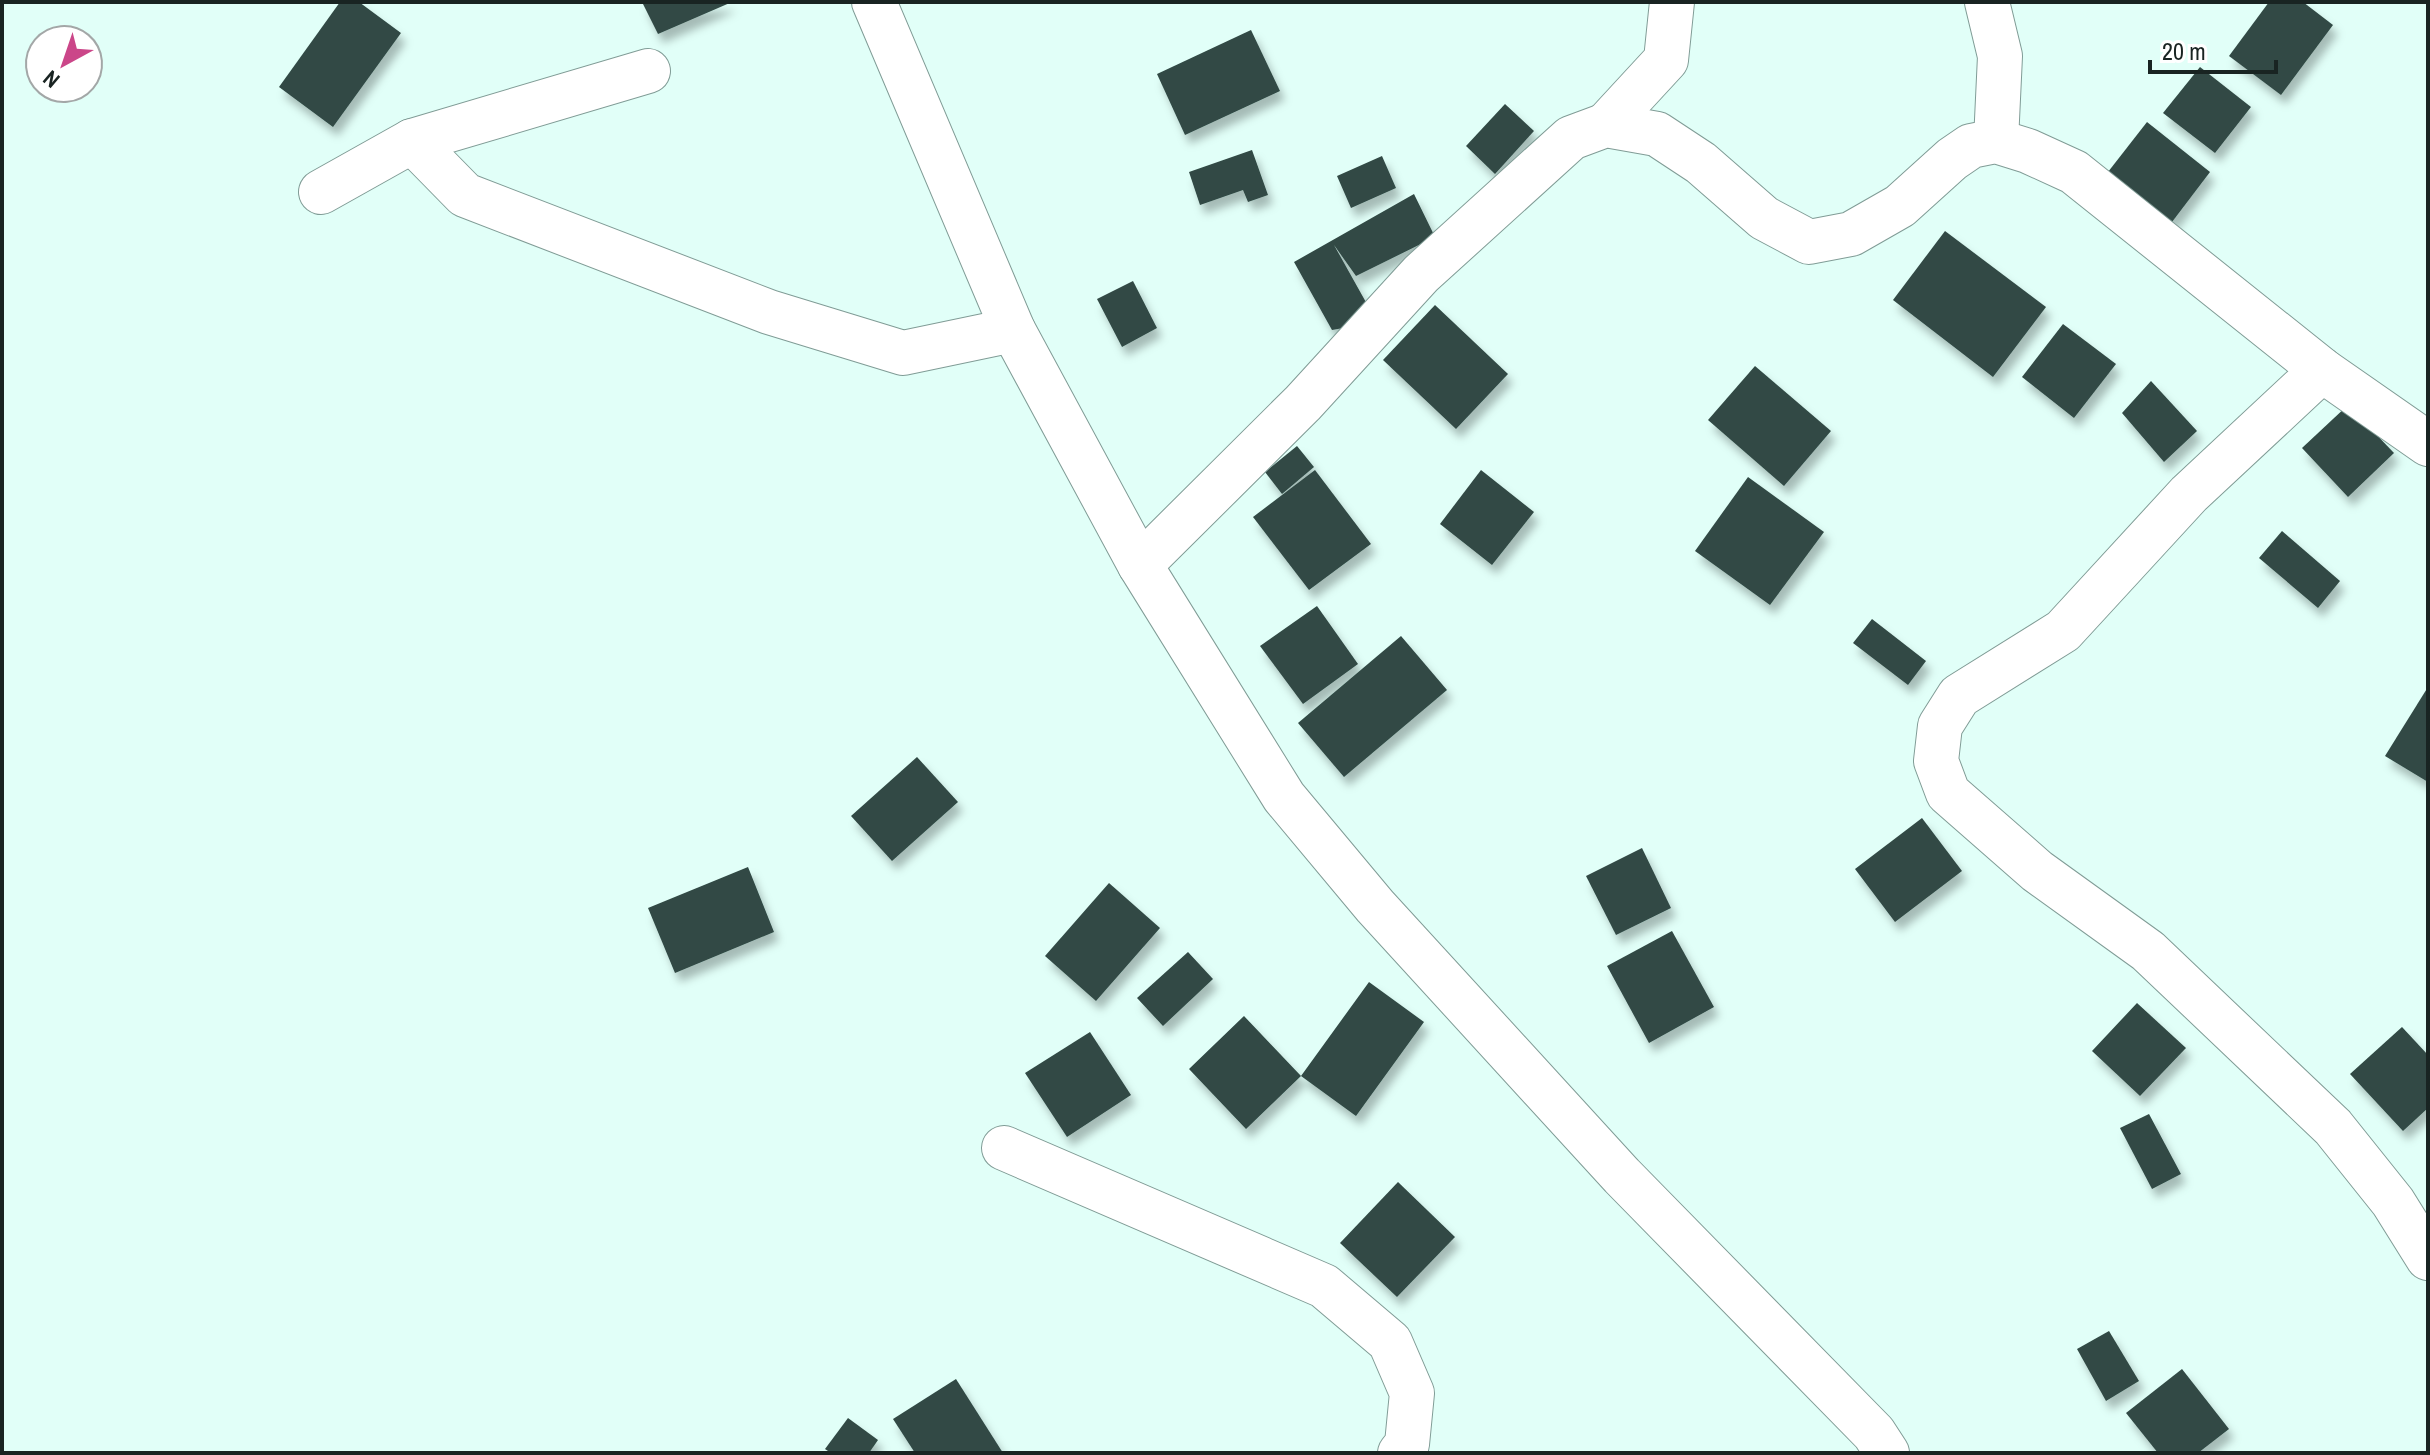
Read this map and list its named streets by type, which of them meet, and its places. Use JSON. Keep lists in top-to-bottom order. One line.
{"scale_bar":"20 m","north":"bottom left"}
